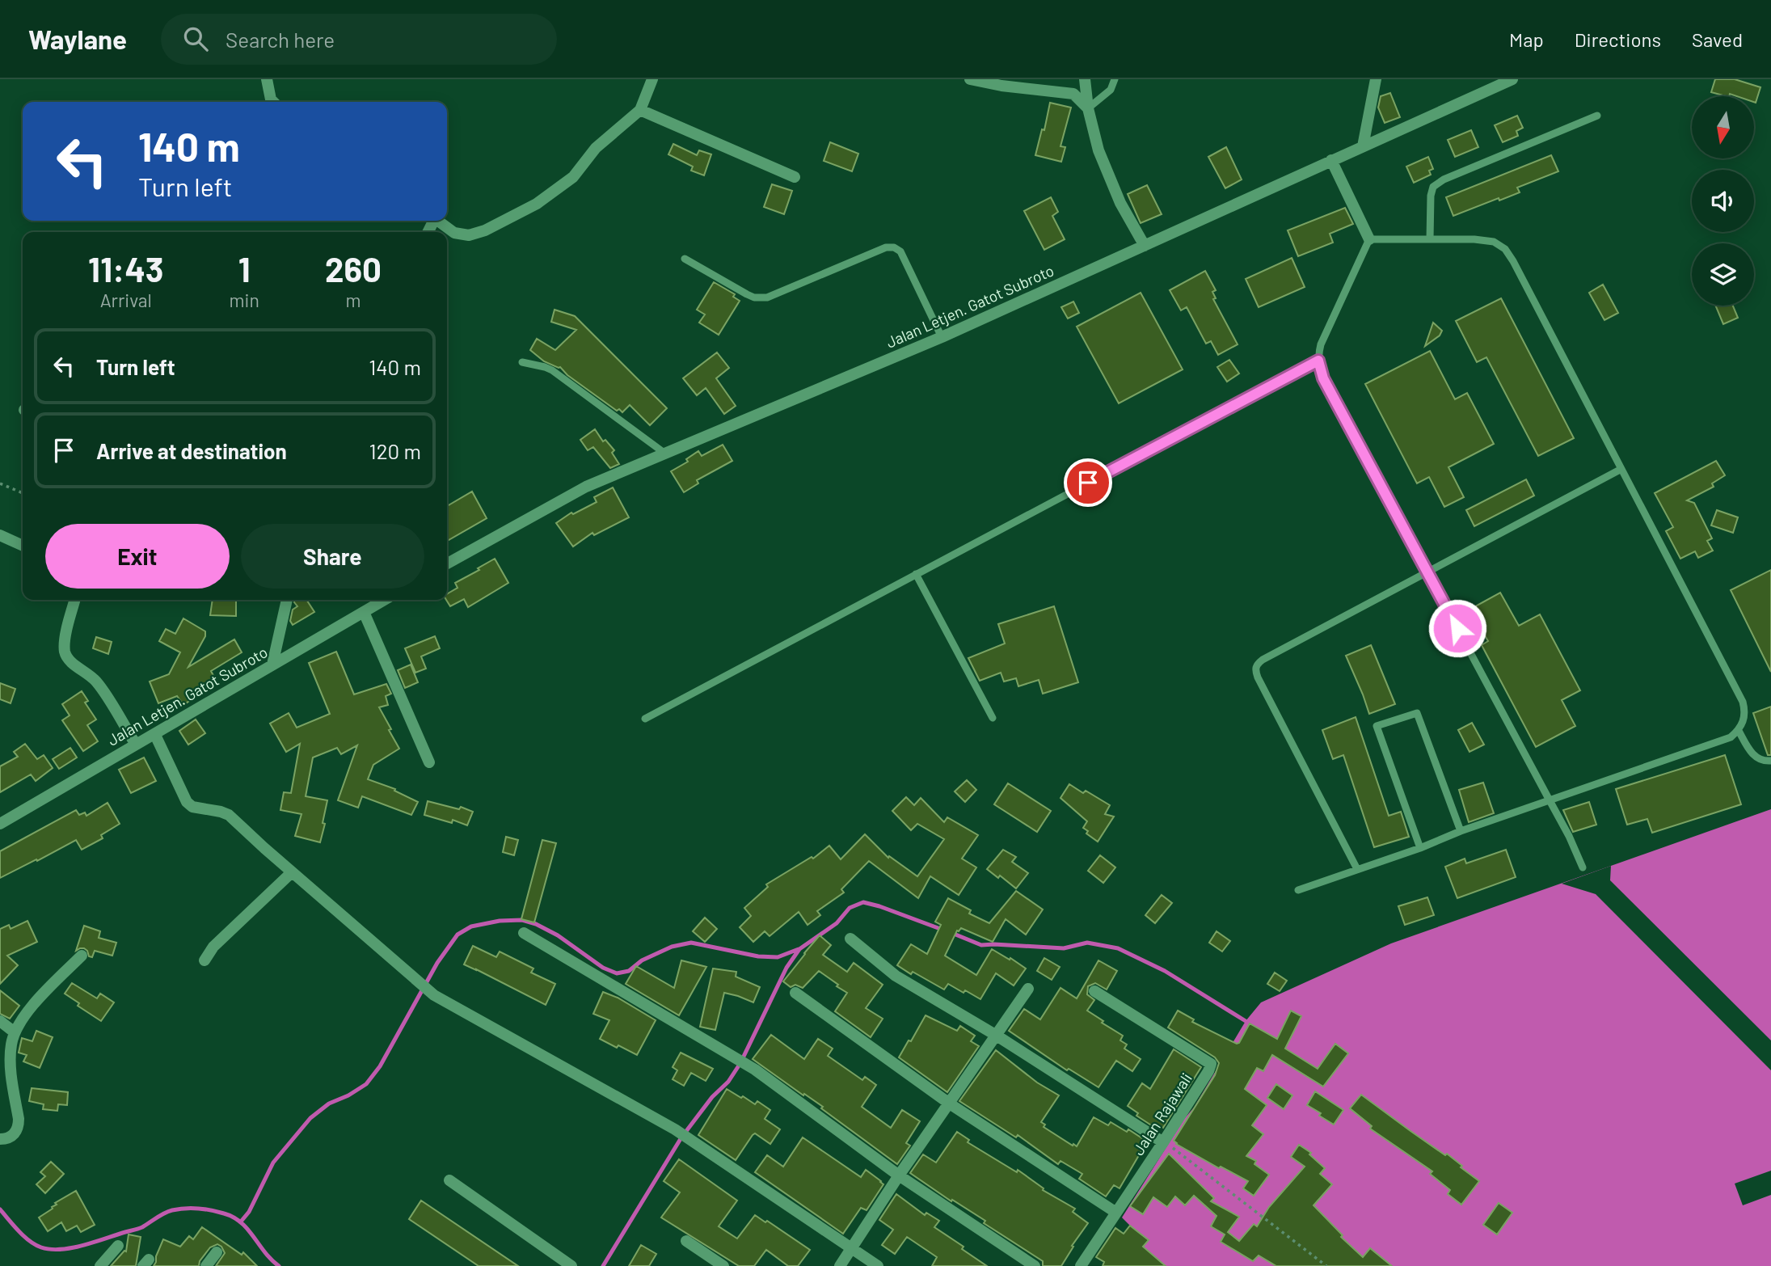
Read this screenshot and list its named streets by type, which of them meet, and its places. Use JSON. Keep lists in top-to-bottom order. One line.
{"streets":{"street":["Jalan Letjen. Gatot Subroto","Jalan Rajawali"]},"north":"bottom","page":{"header":"Waylane","search":"Search here","nav":["Map","Directions","Saved"],"turn":["140 m","Turn left"],"eta":["11:43","Arrival","1","min","260","m"],"list":[{"name":"Turn left","value":"140 m"},{"name":"Arrive at destination","value":"120 m"}],"buttons":["Exit","Share"]}}
